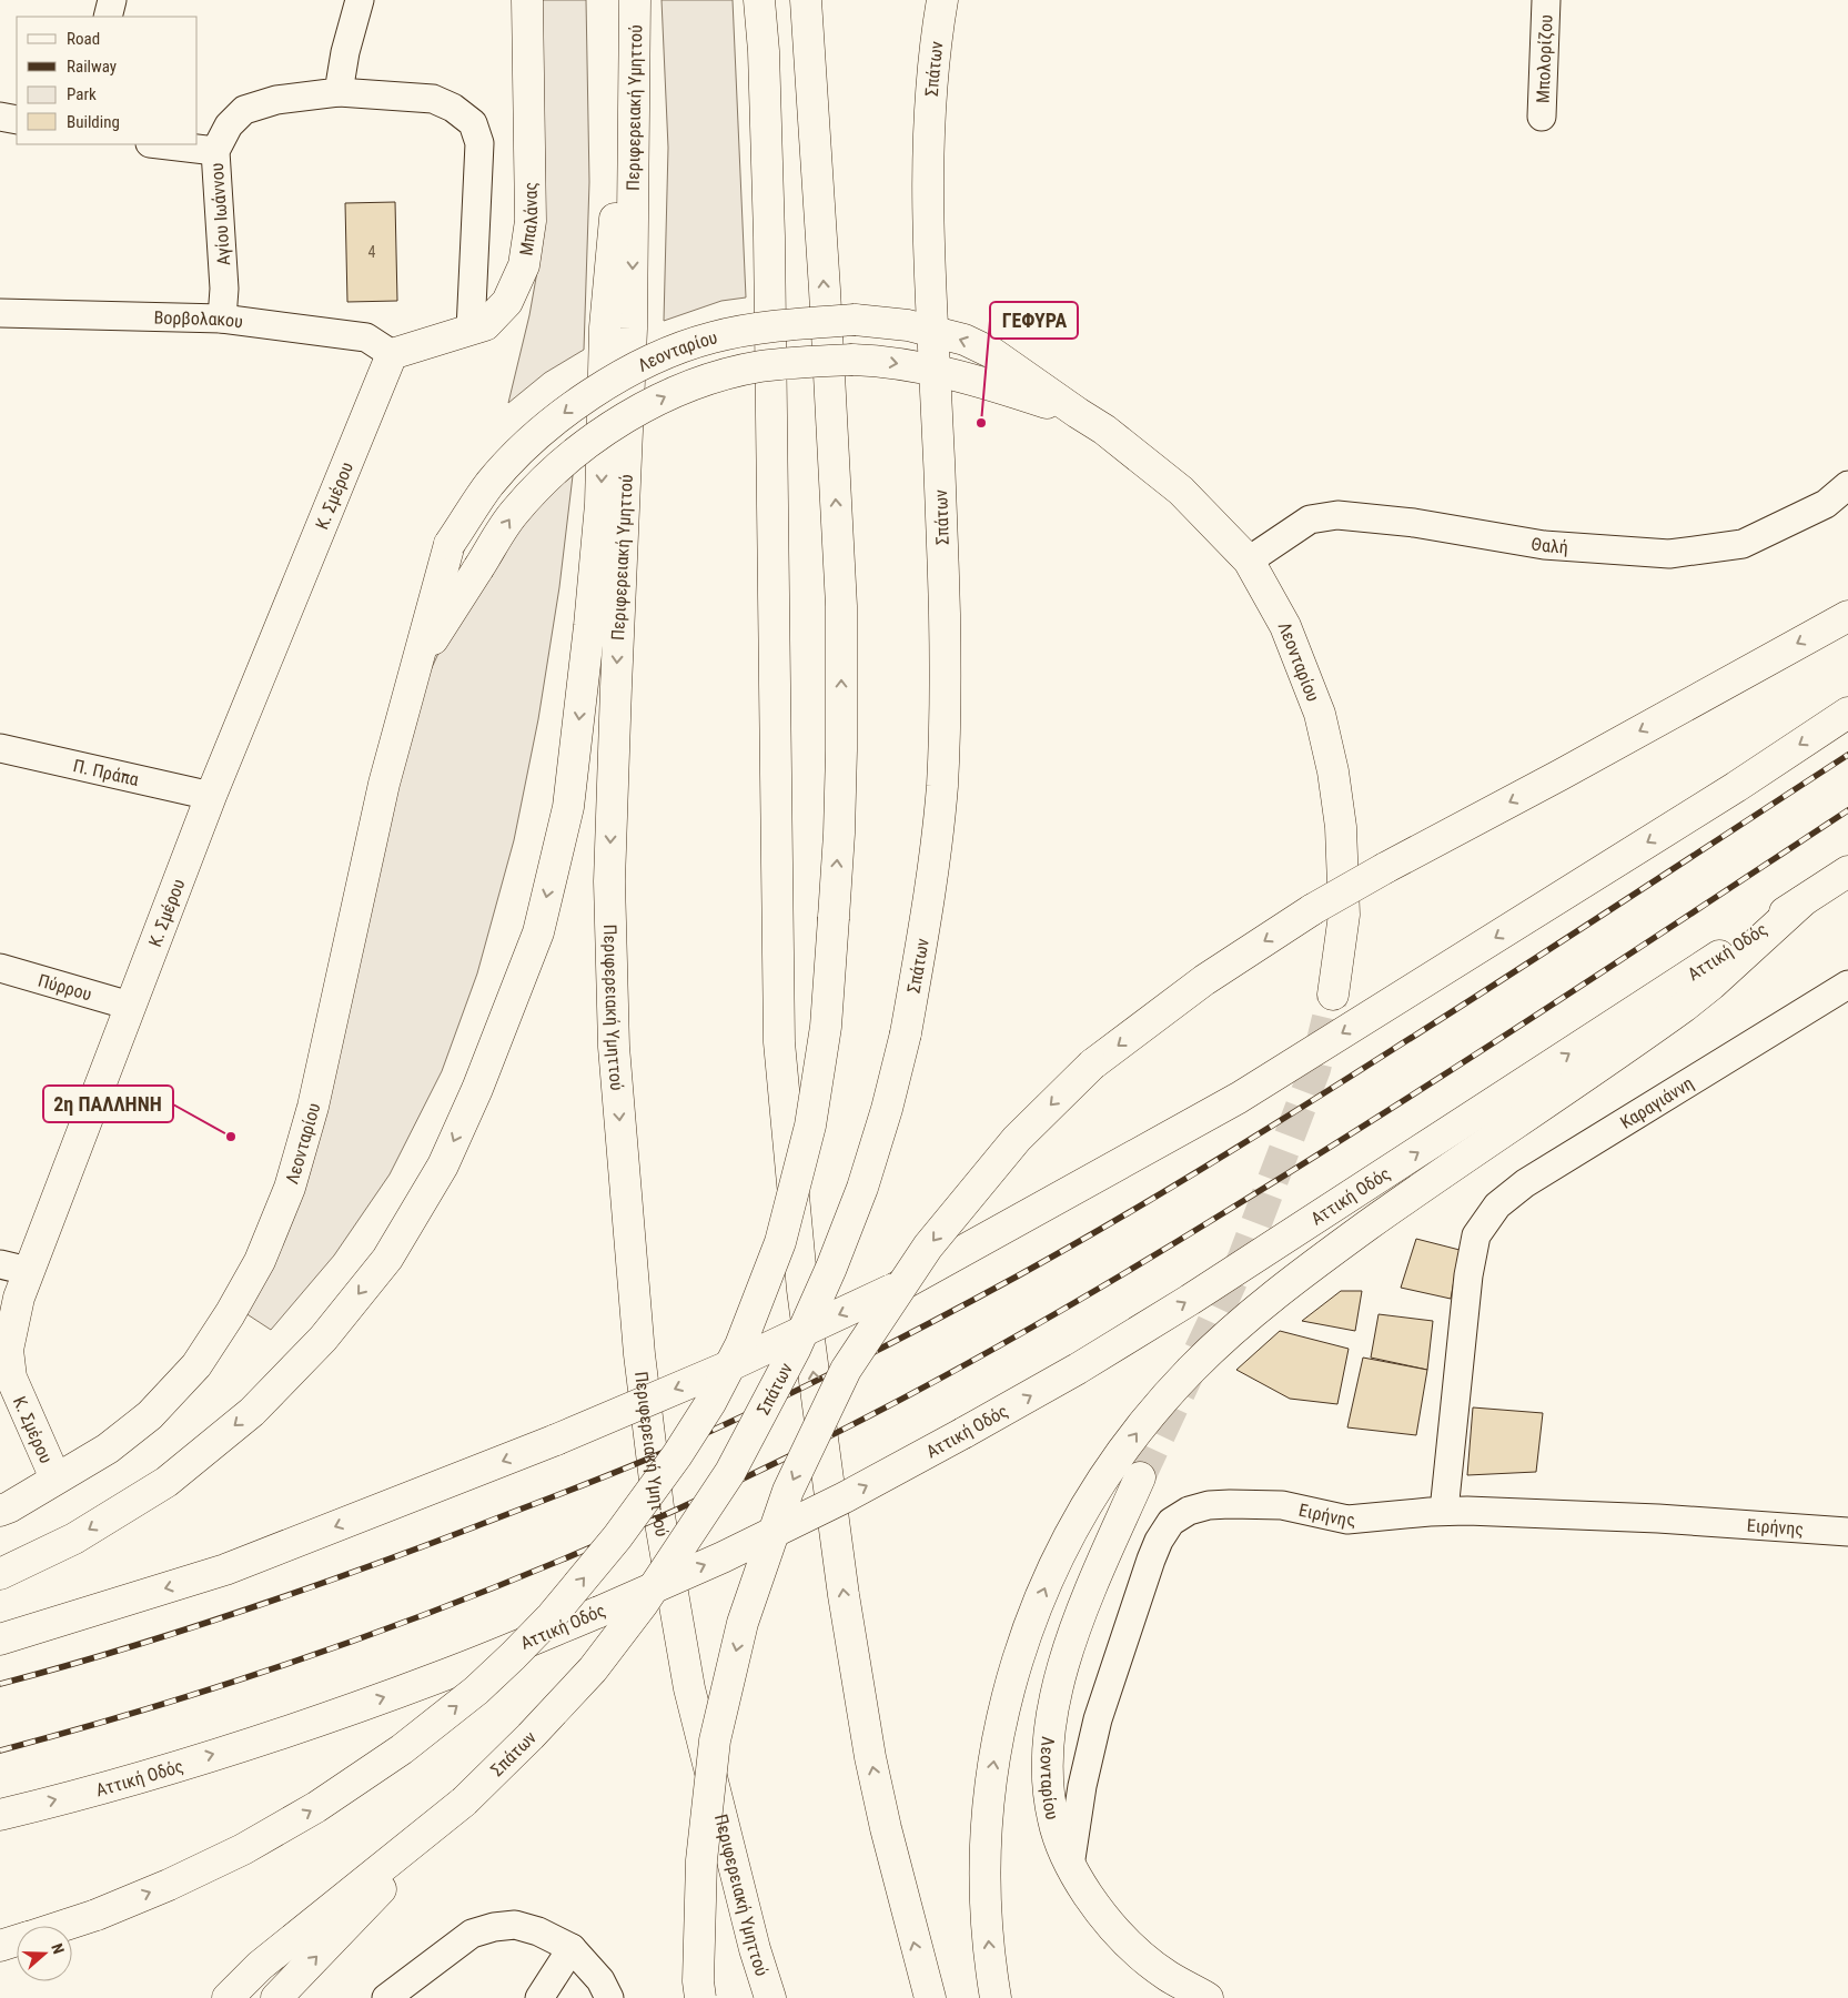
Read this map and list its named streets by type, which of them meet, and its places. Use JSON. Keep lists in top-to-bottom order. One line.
{"streets":{"main road":["Σπάτων","Περιφερειακή Υμηττού","Μπαλάνας","Λεονταρίου","Κ. Σμέρου","Αττική Οδός"],"street":["Μπολορίζου","Αγίου Ιωάννου","Βορβολακου","Θαλή","Π. Πράπα","Πύρρου","Καραγιάννη","Ειρήνης"]},"crossings":[["Σπάτων","Λεονταρίου"],["Αγίου Ιωάννου","Μπαλάνας"],["Αγίου Ιωάννου","Βορβολακου"],["Μπαλάνας","Βορβολακου"],["Μπαλάνας","Κ. Σμέρου"],["Βορβολακου","Κ. Σμέρου"],["Λεονταρίου","Κ. Σμέρου"],["Λεονταρίου","Θαλή"],["Λεονταρίου","Ειρήνης"],["Κ. Σμέρου","Π. Πράπα"],["Κ. Σμέρου","Πύρρου"],["Καραγιάννη","Ειρήνης"]],"places":["ΓΕΦΥΡΑ","2η ΠΑΛΛΗΝΗ"],"house_numbers":["4"],"legend":["Road","Railway","Park","Building"],"north":"right"}
